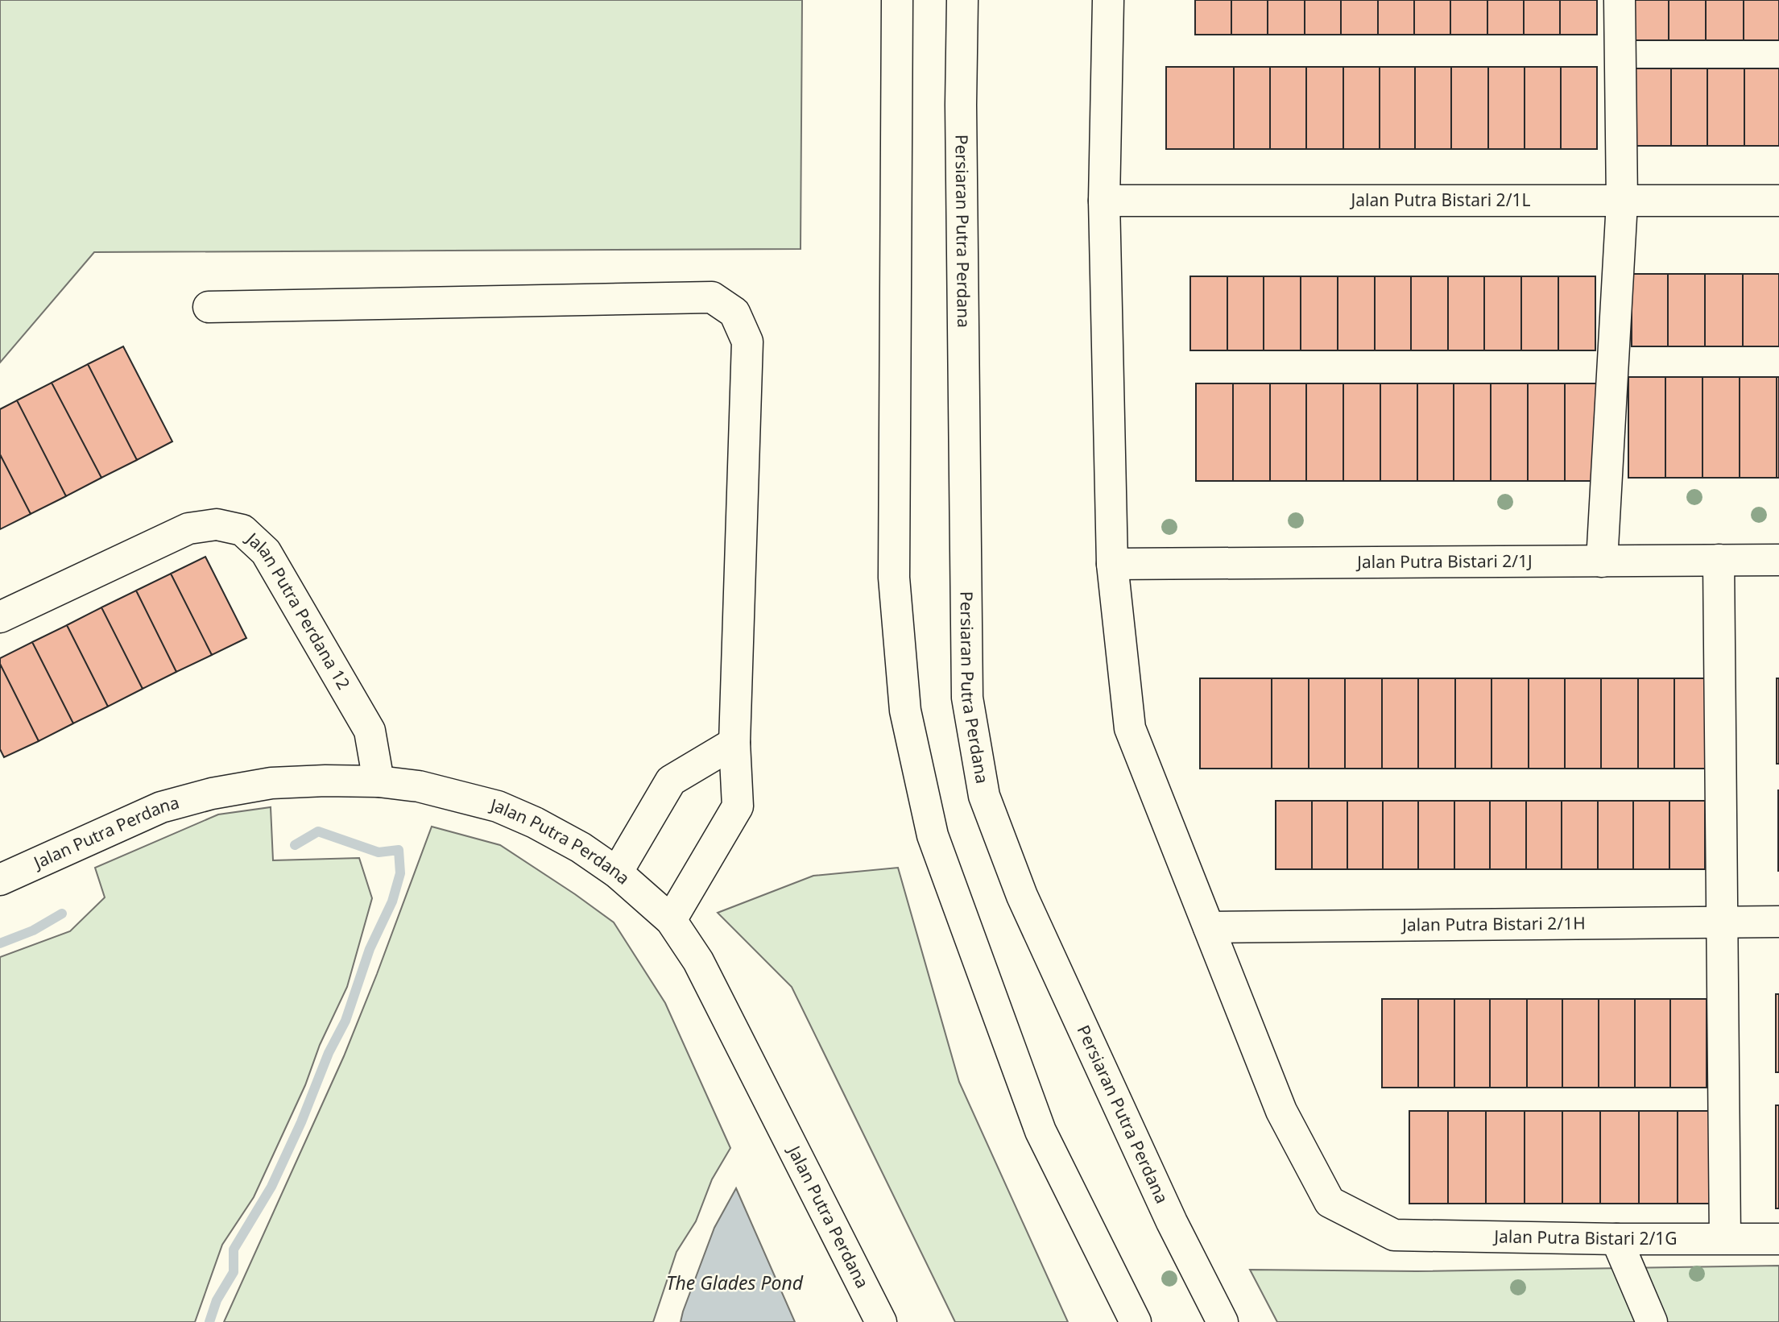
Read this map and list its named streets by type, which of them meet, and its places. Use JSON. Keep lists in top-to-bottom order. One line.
{"streets":{"street":["Jalan Putra Bistari 2/1L","Persiaran Putra Perdana","Jalan Putra Bistari 2/1J","Jalan Putra Perdana 12","Jalan Putra Perdana","Jalan Putra Bistari 2/1H","Jalan Putra Bistari 2/1G"]},"crossings":[["Jalan Putra Perdana 12","Jalan Putra Perdana"],["Jalan Putra Bistari 2/1H","Jalan Putra Bistari 2/1G"]],"water":["The Glades Pond"]}
